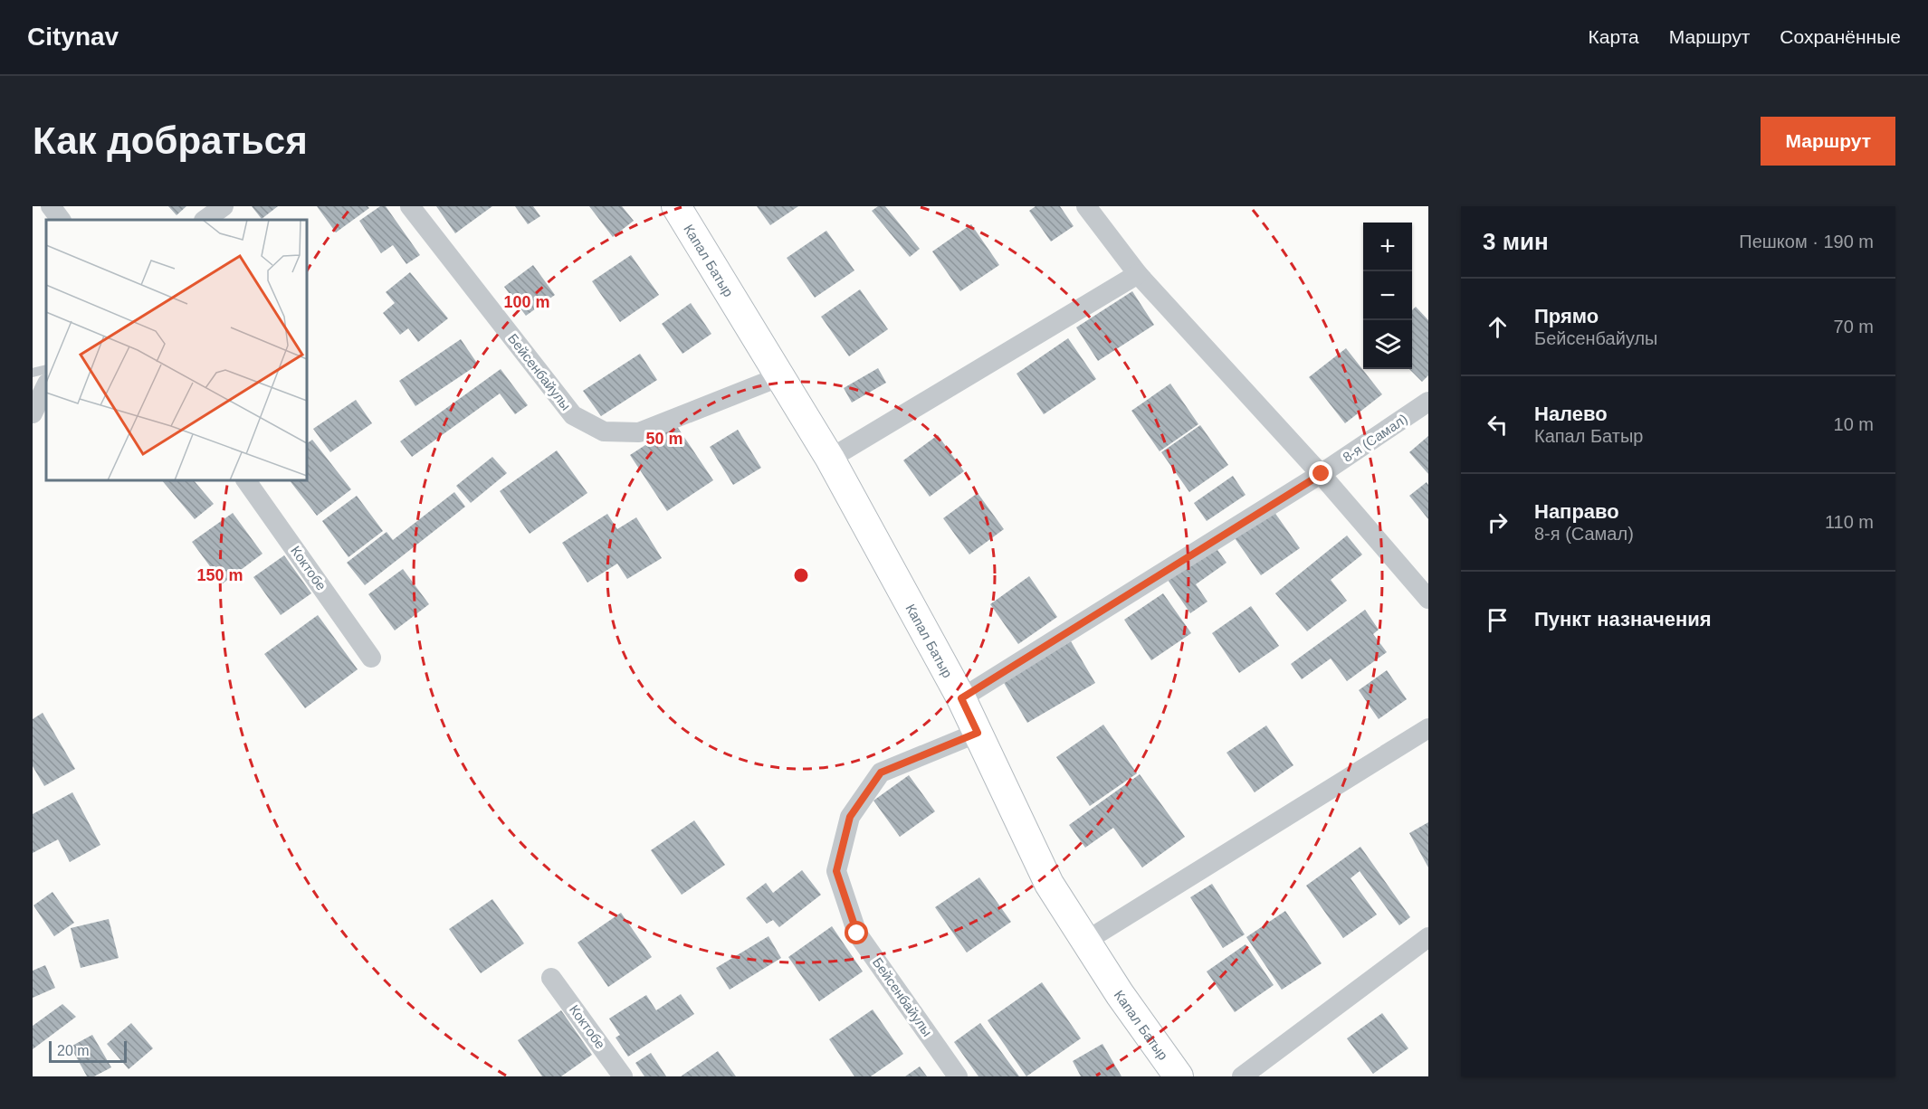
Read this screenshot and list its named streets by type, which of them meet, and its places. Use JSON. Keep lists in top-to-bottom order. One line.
{"streets":{"main road":["Капал Батыр"],"street":["Бейсенбайулы","8-я (Самал)","Коктобе"]},"crossings":[["Капал Батыр","Бейсенбайулы"],["Капал Батыр","8-я (Самал)"]],"scale_bar":"20 m","page":{"header":"Citynav","nav":["Карта","Маршрут","Сохранённые"],"buttons":"Маршрут","title":"Как добраться","heading":["3 мин","Пешком · 190 m"],"map_buttons":["+","−"],"list":[["Прямо","Бейсенбайулы","70 m"],["Налево","Капал Батыр","10 m"],["Направо","8-я (Самал)","110 m"],"Пункт назначения"],"scale":"20 m"},"rings":["100 m","50 m","150 m"]}
